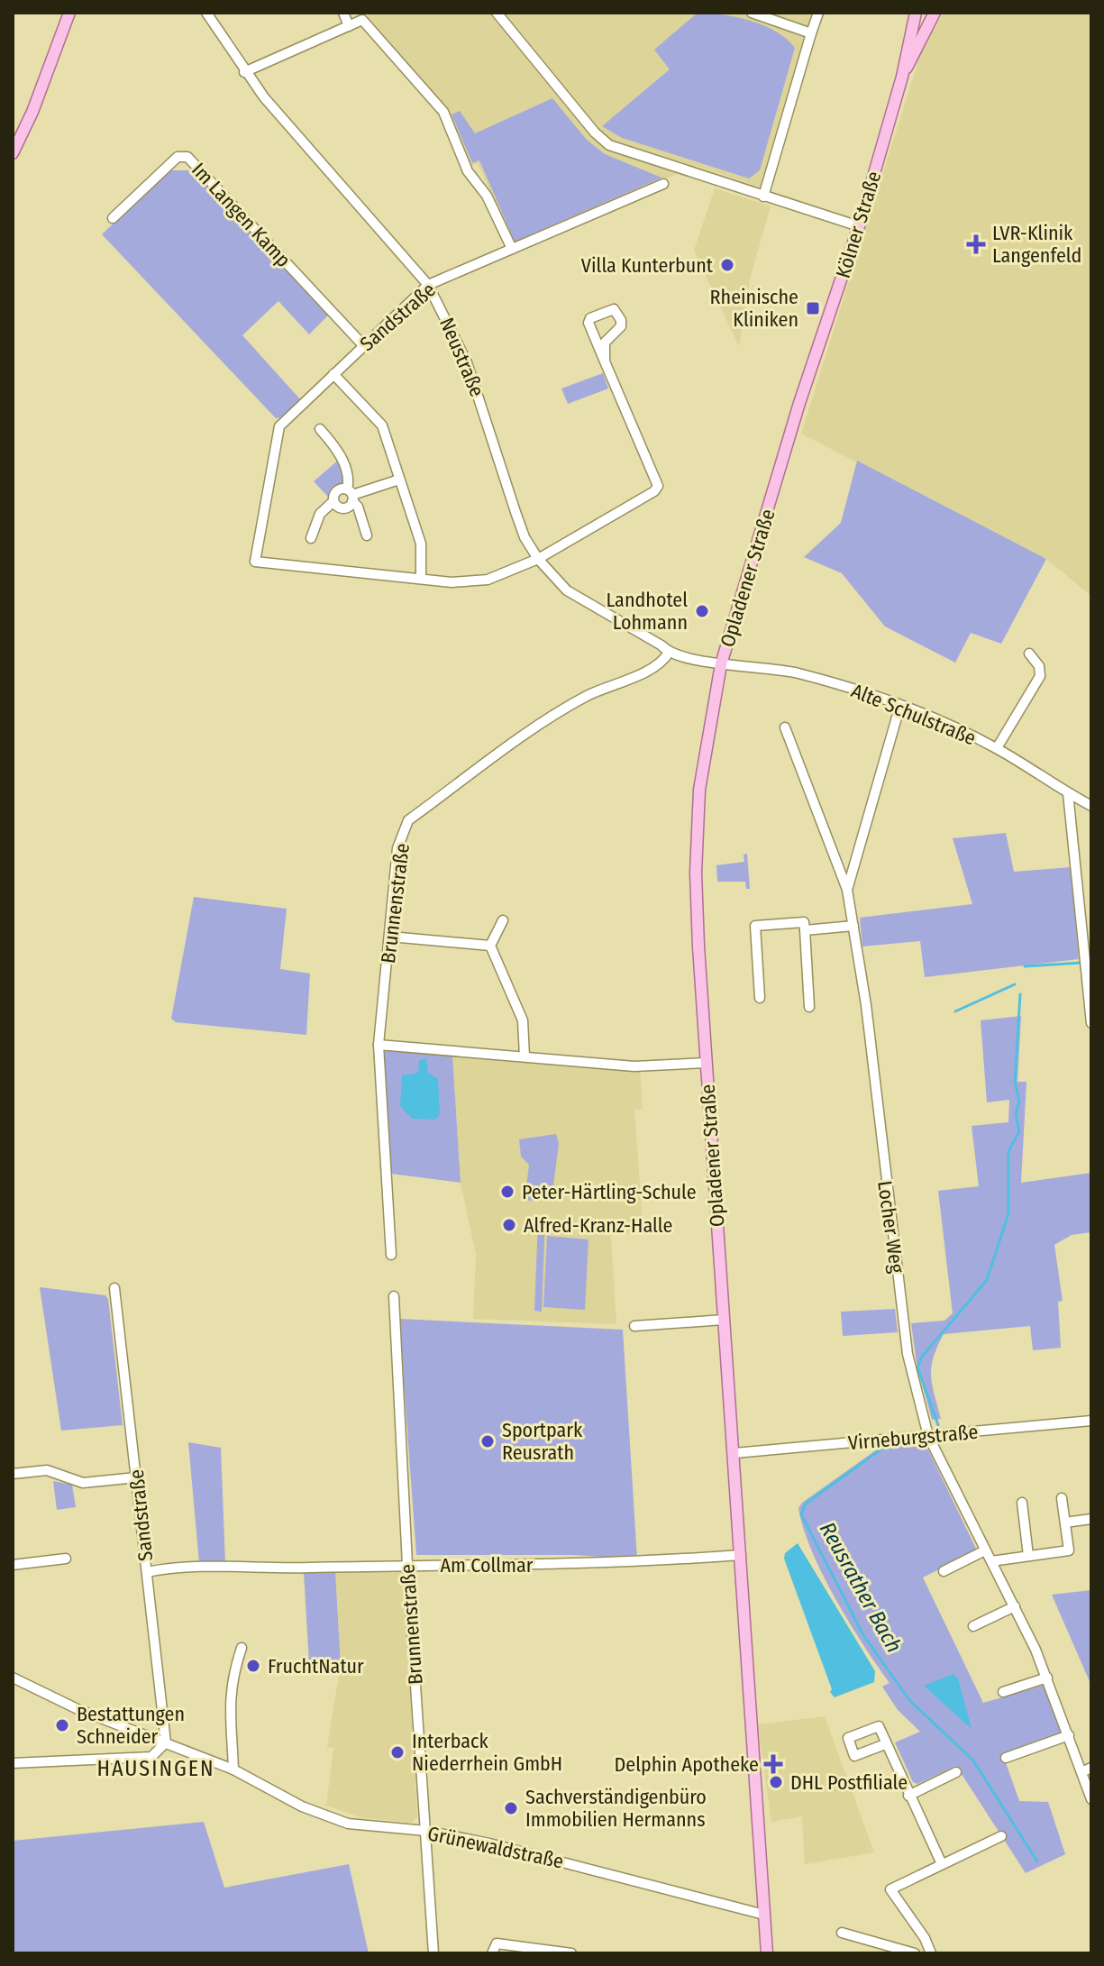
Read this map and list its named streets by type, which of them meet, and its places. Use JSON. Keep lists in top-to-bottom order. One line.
{"streets":{"main road":["Kölner Straße","Opladener Straße"],"street":["Im Langen Kamp","Sandstraße","Neustraße","Alte Schulstraße","Brunnenstraße","Locher Weg","Virneburgstraße","Am Collmar","Grünewaldstraße"]},"crossings":[["Im Langen Kamp","Sandstraße"],["Kölner Straße","Opladener Straße"],["Sandstraße","Neustraße"],["Sandstraße","Am Collmar"],["Sandstraße","Grünewaldstraße"],["Neustraße","Opladener Straße"],["Neustraße","Alte Schulstraße"],["Neustraße","Brunnenstraße"],["Opladener Straße","Alte Schulstraße"],["Opladener Straße","Virneburgstraße"],["Opladener Straße","Am Collmar"],["Opladener Straße","Grünewaldstraße"],["Alte Schulstraße","Locher Weg"],["Brunnenstraße","Am Collmar"],["Brunnenstraße","Grünewaldstraße"],["Locher Weg","Virneburgstraße"]],"districts":["HAUSINGEN"],"water":["Reusrather Bach"],"places":{"health":["LVR-Klinik Langenfeld","Delphin Apotheke"],"other":["Villa Kunterbunt","Landhotel Lohmann","Peter-Härtling-Schule","Alfred-Kranz-Halle","Sportpark Reusrath","FruchtNatur","Bestattungen Schneider","Interback Niederrhein GmbH","DHL Postfiliale","Sachverständigenbüro Immobilien Hermanns"],"transit":["Rheinische Kliniken"]}}
